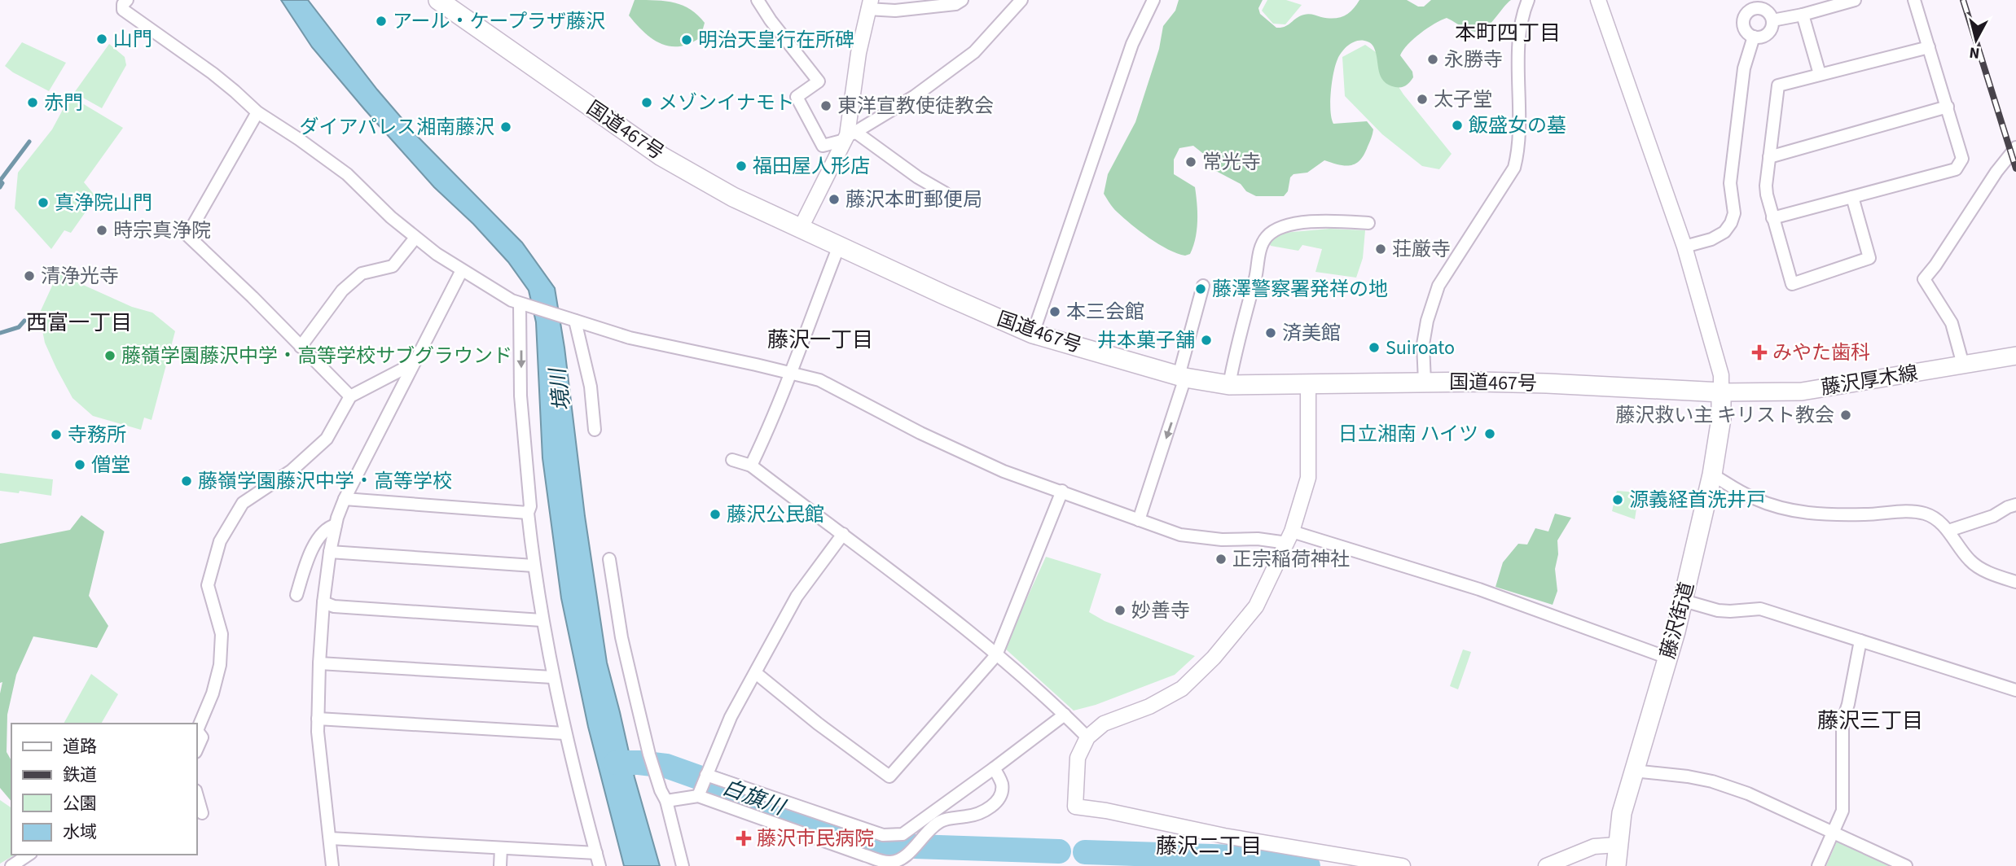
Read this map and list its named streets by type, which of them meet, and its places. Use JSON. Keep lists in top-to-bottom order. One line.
{"streets":{"highway":["国道467号","藤沢街道"],"main road":["藤沢厚木線"]},"crossings":[["国道467号","藤沢厚木線"],["国道467号","藤沢街道"],["藤沢厚木線","藤沢街道"]],"districts":["本町四丁目","西富一丁目","藤沢一丁目","藤沢三丁目","藤沢二丁目"],"water":["境川","白旗川"],"places":{"other":["アール・ケープラザ藤沢","山門","明治天皇行在所碑","永勝寺","太子堂","赤門","メゾンイナモト","東洋宣教使徒教会","飯盛女の墓","ダイアパレス湘南藤沢","常光寺","福田屋人形店","藤沢本町郵便局","真浄院山門","時宗真浄院","荘厳寺","清浄光寺","藤澤警察署発祥の地","本三会館","済美館","井本菓子舗","Suiroato","藤嶺学園藤沢中学・高等学校サブグラウンド","藤沢救い主 キリスト教会","日立湘南 ハイツ","寺務所","僧堂","藤嶺学園藤沢中学・高等学校","源義経首洗井戸","藤沢公民館","正宗稲荷神社","妙善寺"],"health":["みやた歯科","藤沢市民病院"]},"legend":["道路","鉄道","公園","水域"],"north":"bottom"}
